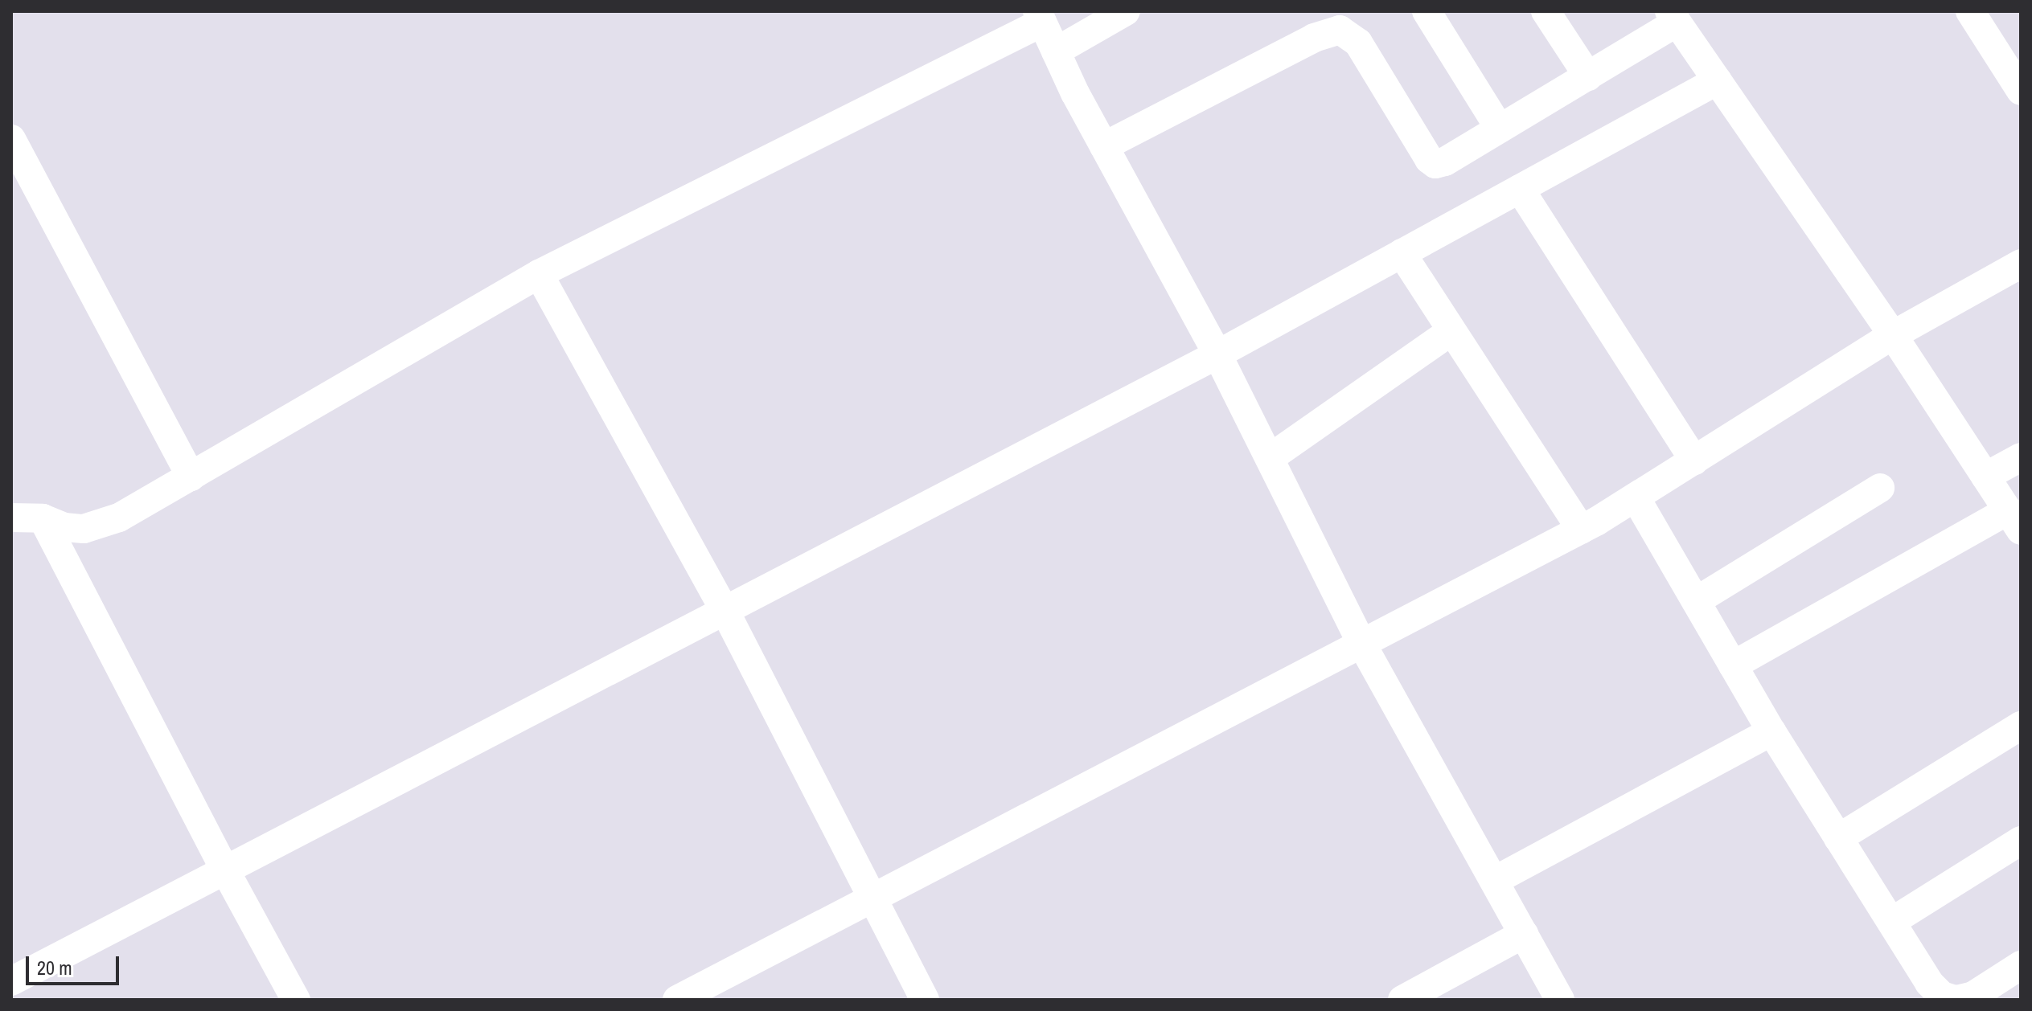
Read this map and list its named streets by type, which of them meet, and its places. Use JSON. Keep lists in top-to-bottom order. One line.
{"scale_bar":"20 m"}
